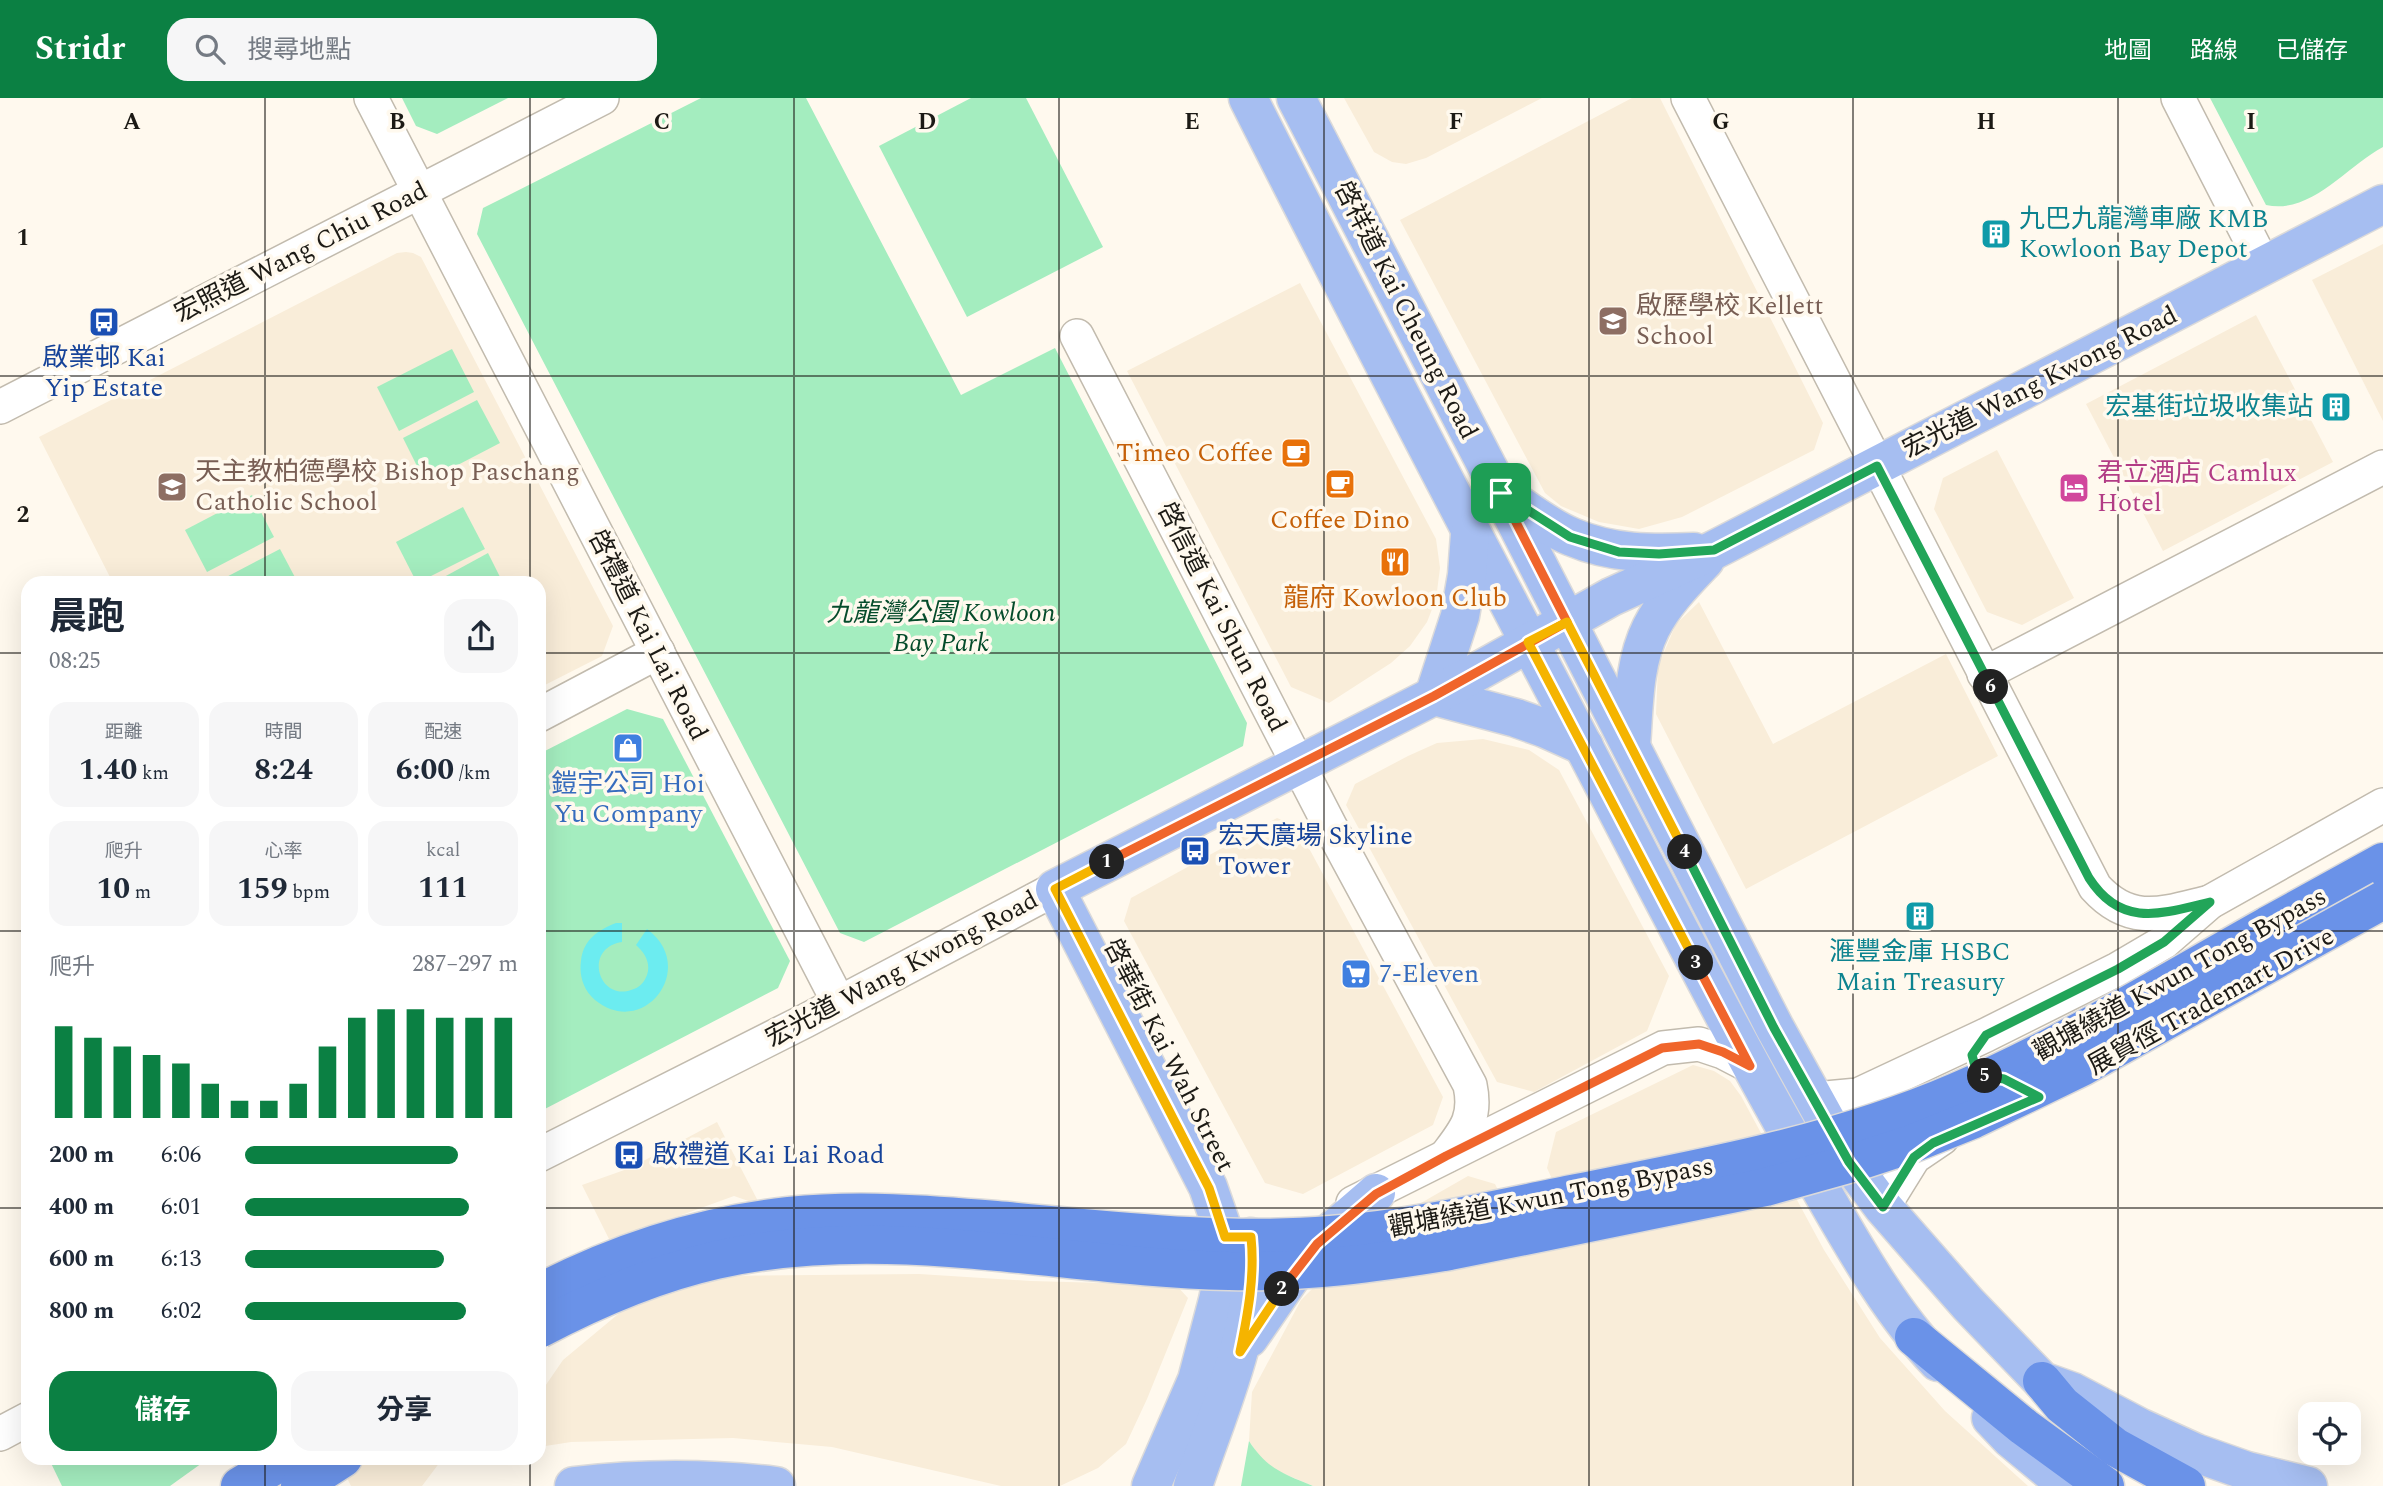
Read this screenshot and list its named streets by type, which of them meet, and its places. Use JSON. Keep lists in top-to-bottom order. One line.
{"streets":{"highway":["觀塘繞道 Kwun Tong Bypass"],"main road":["啓祥道 Kai Cheung Road","宏光道 Wang Kwong Road","啓華街 Kai Wah Street"],"street":["宏照道 Wang Chiu Road","啓信道 Kai Shun Road","啓禮道 Kai Lai Road","展貿徑 Trademart Drive"]},"crossings":[["宏照道 Wang Chiu Road","啓禮道 Kai Lai Road"],["啓祥道 Kai Cheung Road","宏光道 Wang Kwong Road"],["啓祥道 Kai Cheung Road","展貿徑 Trademart Drive"],["宏光道 Wang Kwong Road","啓信道 Kai Shun Road"],["宏光道 Wang Kwong Road","啓禮道 Kai Lai Road"],["宏光道 Wang Kwong Road","啓華街 Kai Wah Street"]],"parks":["九龍灣公園 Kowloon Bay Park"],"places":{"building":["九巴九龍灣車廠 KMB Kowloon Bay Depot","宏基街垃圾收集站","滙豐金庫 HSBC Main Treasury"],"school or university":["啟歷學校 Kellett School","天主教柏德學校 Bishop Paschang Catholic School"],"bus stop":["啟業邨 Kai Yip Estate","宏天廣場 Skyline Tower","啟禮道 Kai Lai Road"],"cafe":["Timeo Coffee","Coffee Dino"],"hotel":["君立酒店 Camlux Hotel"],"restaurant":["龍府 Kowloon Club"],"shop":["鎧宇公司 Hoi Yu Company"],"supermarket":["7-Eleven"]},"page":{"header":"Stridr","search":"搜尋地點","nav":["地圖","路線","已儲存"],"heading":["晨跑","08:25"],"pins":["6","4","1","3","5","2"],"stats":[["距離","1.40 km"],["時間","8:24"],["配速","6:00 /km"],["爬升","10 m"],["心率","159 bpm"],["kcal","111"]],"chart":["爬升","287–297 m"],"list":[{"name":"200 m","note":"6:06"},{"name":"400 m","note":"6:01"},{"name":"600 m","note":"6:13"},{"name":"800 m","note":"6:02"}],"buttons":["儲存","分享"]},"grid":{"columns":["A","B","C","D","E","F","G","H","I"],"rows":["1","2"]}}
